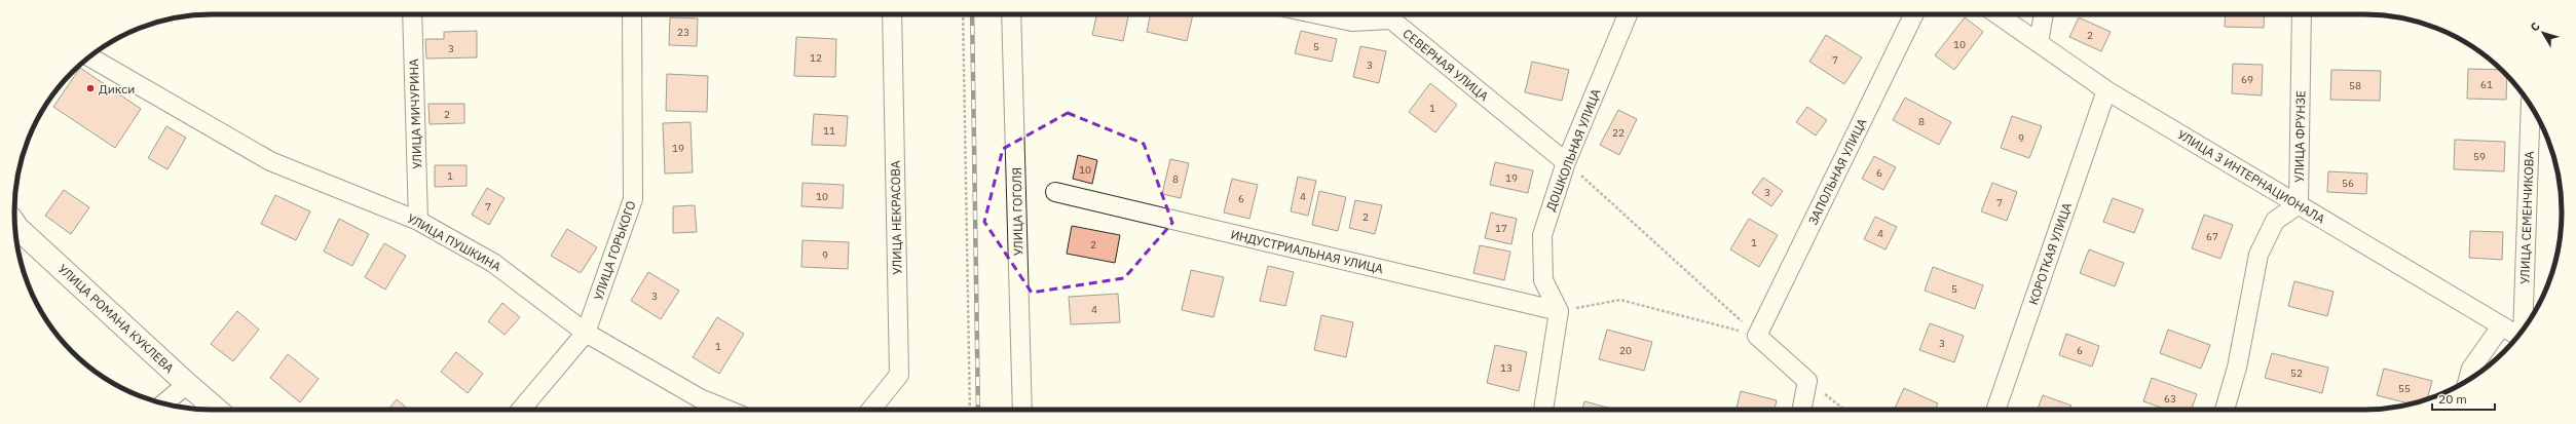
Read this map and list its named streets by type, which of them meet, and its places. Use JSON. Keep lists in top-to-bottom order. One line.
{"streets":{"street":["СЕВЕРНАЯ УЛИЦА","УЛИЦА МИЧУРИНА","УЛИЦА ФРУНЗЕ","ДОШКОЛЬНАЯ УЛИЦА","ЗАПОЛЬНАЯ УЛИЦА","УЛИЦА 3 ИНТЕРНАЦИОНАЛА","УЛИЦА ГОГОЛЯ","УЛИЦА НЕКРАСОВА","УЛИЦА СЕМЕНЧИКОВА","УЛИЦА ПУШКИНА","УЛИЦА ГОРЬКОГО","ИНДУСТРИАЛЬНАЯ УЛИЦА","КОРОТКАЯ УЛИЦА","УЛИЦА РОМАНА КУКЛЕВА"]},"crossings":[["СЕВЕРНАЯ УЛИЦА","ДОШКОЛЬНАЯ УЛИЦА"],["УЛИЦА МИЧУРИНА","УЛИЦА ПУШКИНА"],["УЛИЦА ФРУНЗЕ","УЛИЦА 3 ИНТЕРНАЦИОНАЛА"],["ДОШКОЛЬНАЯ УЛИЦА","ИНДУСТРИАЛЬНАЯ УЛИЦА"],["УЛИЦА 3 ИНТЕРНАЦИОНАЛА","КОРОТКАЯ УЛИЦА"],["УЛИЦА ПУШКИНА","УЛИЦА ГОРЬКОГО"]],"places":["Дикси"],"house_numbers":["23","2","10","5","3","12","7","3","69","61","58","1","2","8","11","22","9","19","59","10","6","1","19","8","56","3","10","4","6","7","7","2","17","4","67","1","2","9","5","3","4","3","1","20","6","13","52","55","63"],"scale_bar":"20 m","north":"top left"}
